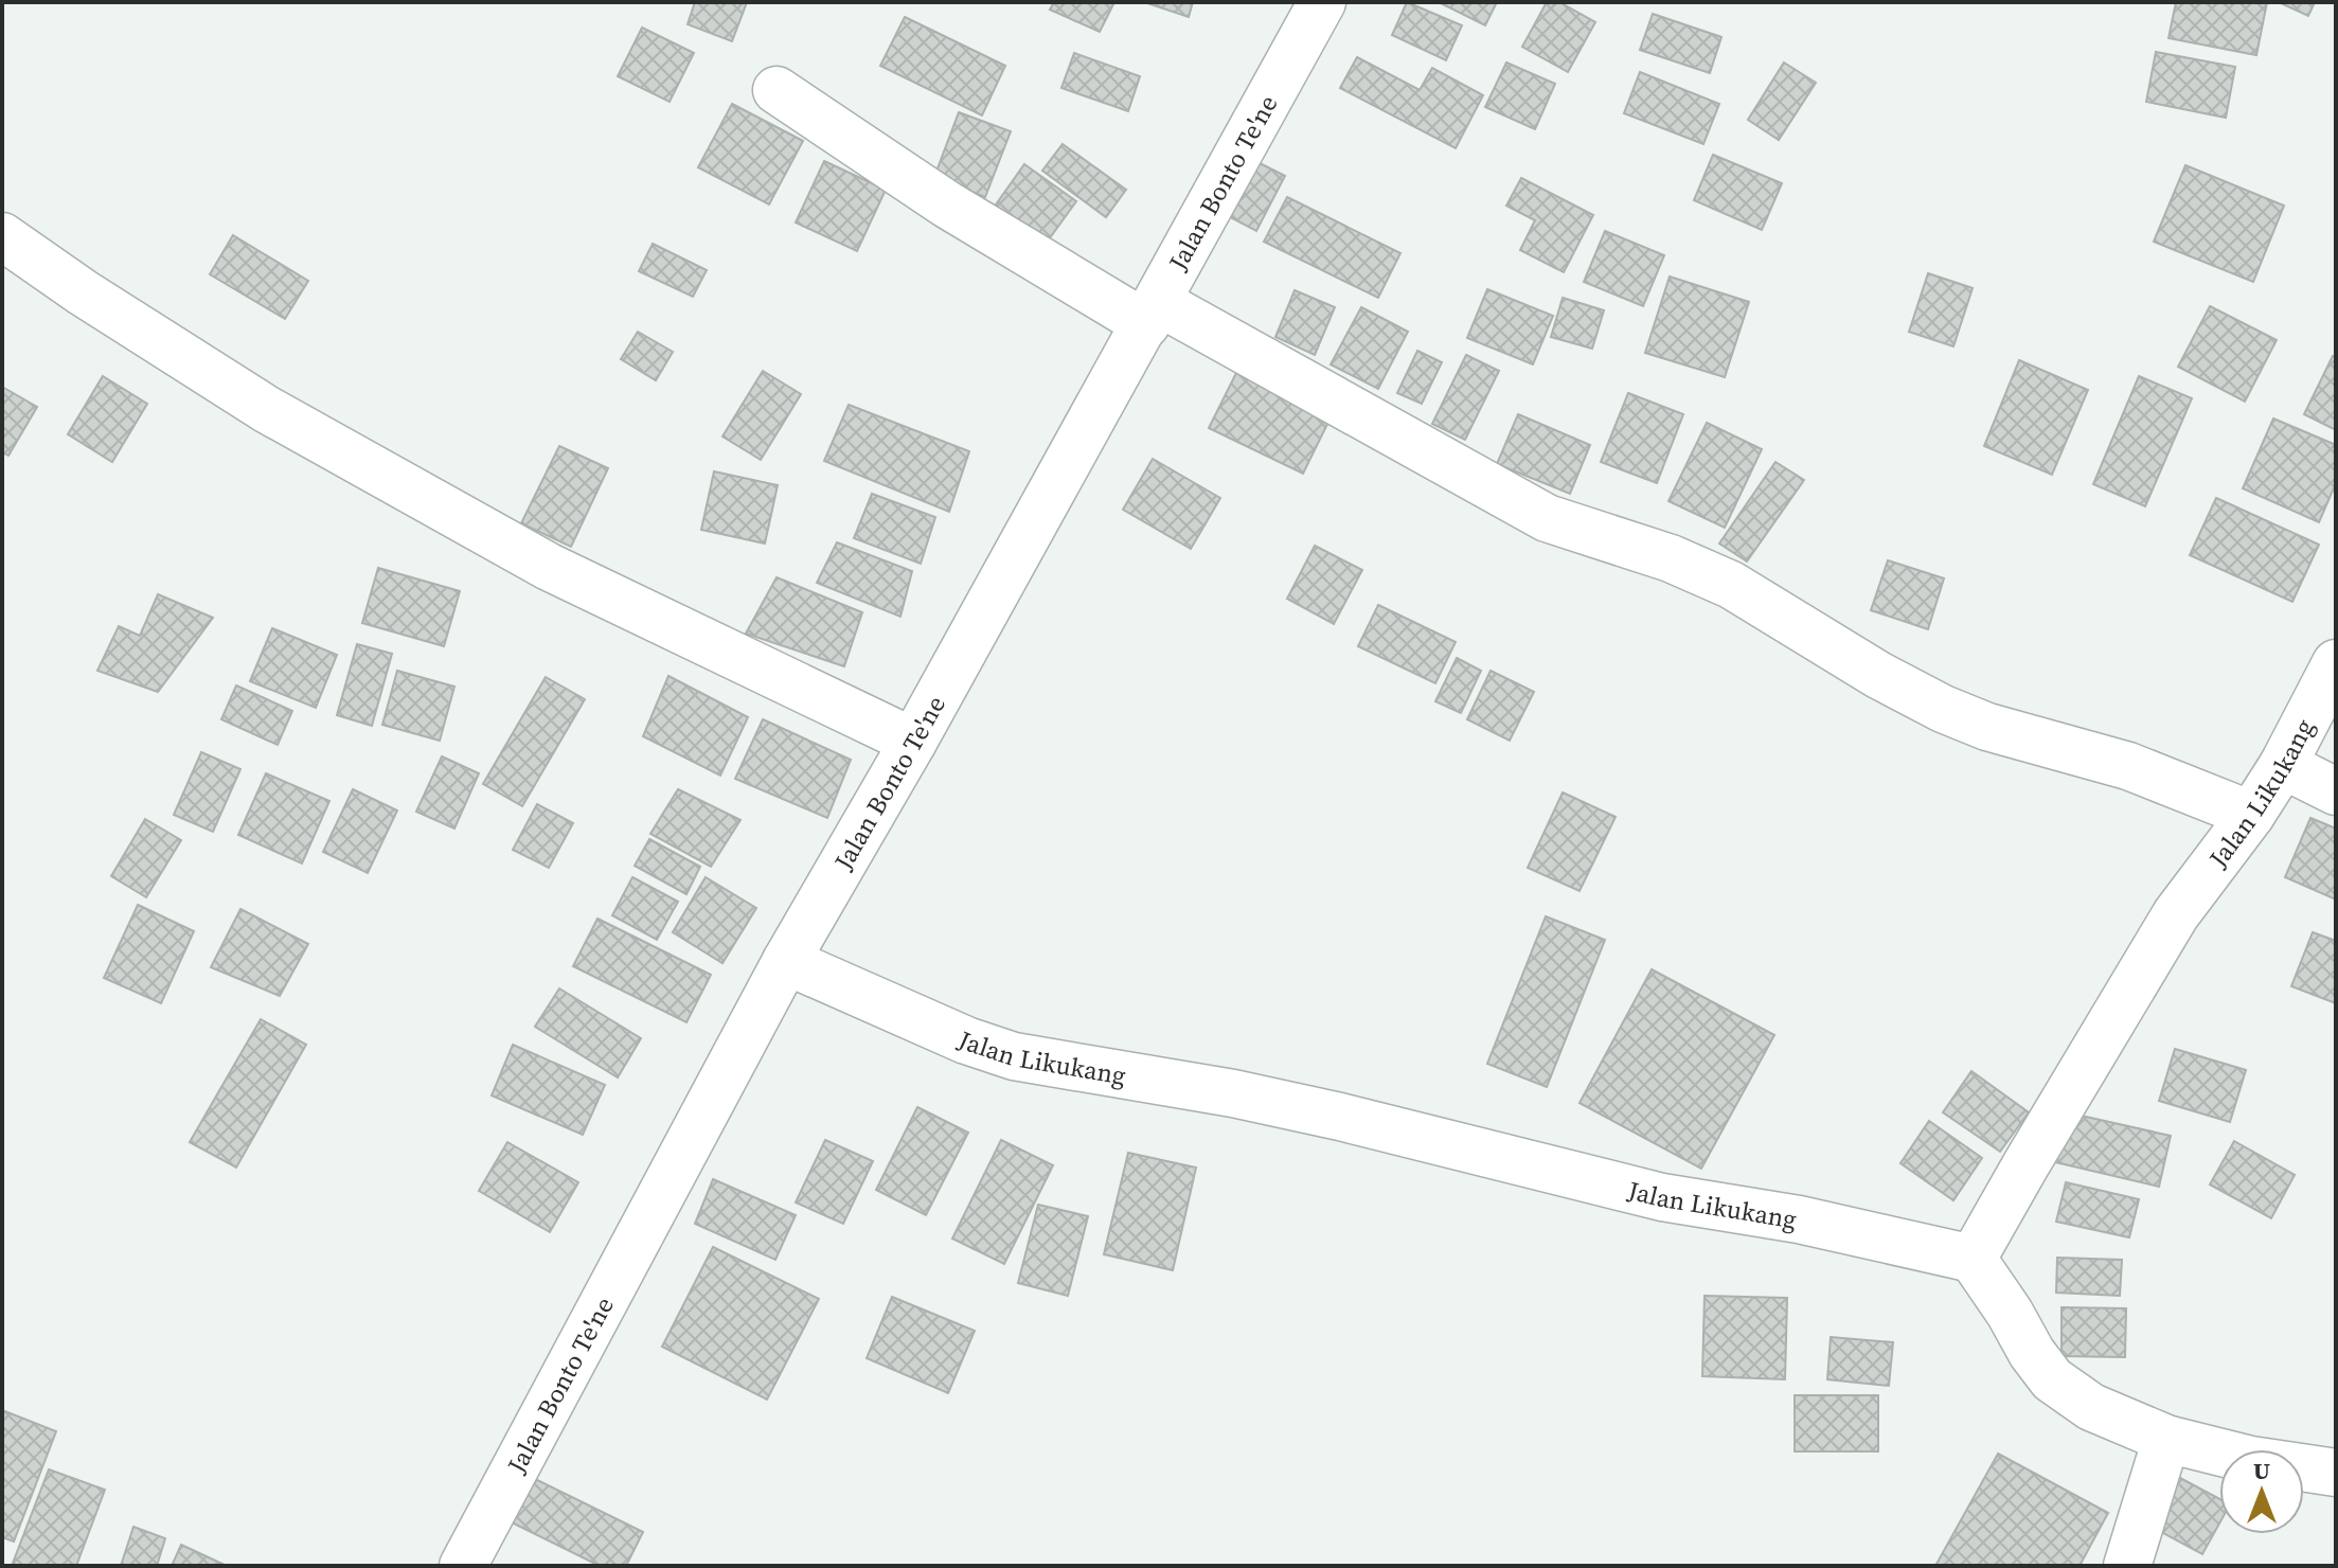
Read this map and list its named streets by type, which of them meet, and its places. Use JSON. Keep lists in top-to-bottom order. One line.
{"streets":{"street":["Jalan Bonto Te'ne","Jalan Likukang"]},"crossings":[["Jalan Bonto Te'ne","Jalan Likukang"]],"north":"top"}
